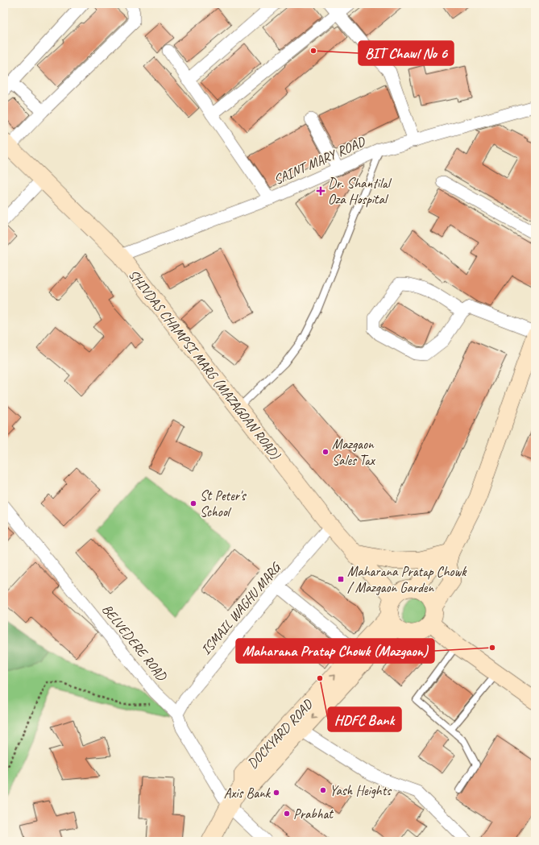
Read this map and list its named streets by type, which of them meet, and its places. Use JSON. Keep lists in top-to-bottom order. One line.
{"streets":{"main road":["SHIVDAS CHAMPSI MARG (MAZAGOAN ROAD)","DOCKYARD ROAD"],"street":["SAINT MARY ROAD","ISMAIL WAGHU MARG","BELVEDERE ROAD"]},"crossings":[["SAINT MARY ROAD","SHIVDAS CHAMPSI MARG (MAZAGOAN ROAD)"],["SHIVDAS CHAMPSI MARG (MAZAGOAN ROAD)","ISMAIL WAGHU MARG"],["SHIVDAS CHAMPSI MARG (MAZAGOAN ROAD)","DOCKYARD ROAD"],["ISMAIL WAGHU MARG","BELVEDERE ROAD"],["BELVEDERE ROAD","DOCKYARD ROAD"]],"places":{"other":["BIT Chawl No 6","Mazgaon Sales Tax","St Peter's School","Maharana Pratap Chowk (Mazgaon)","HDFC Bank","Yash Heights","Axis Bank","Prabhat"],"health":["Dr. Shantilal Oza Hospital"],"transit":["Maharana Pratap Chowk / Mazgaon Garden"]}}
